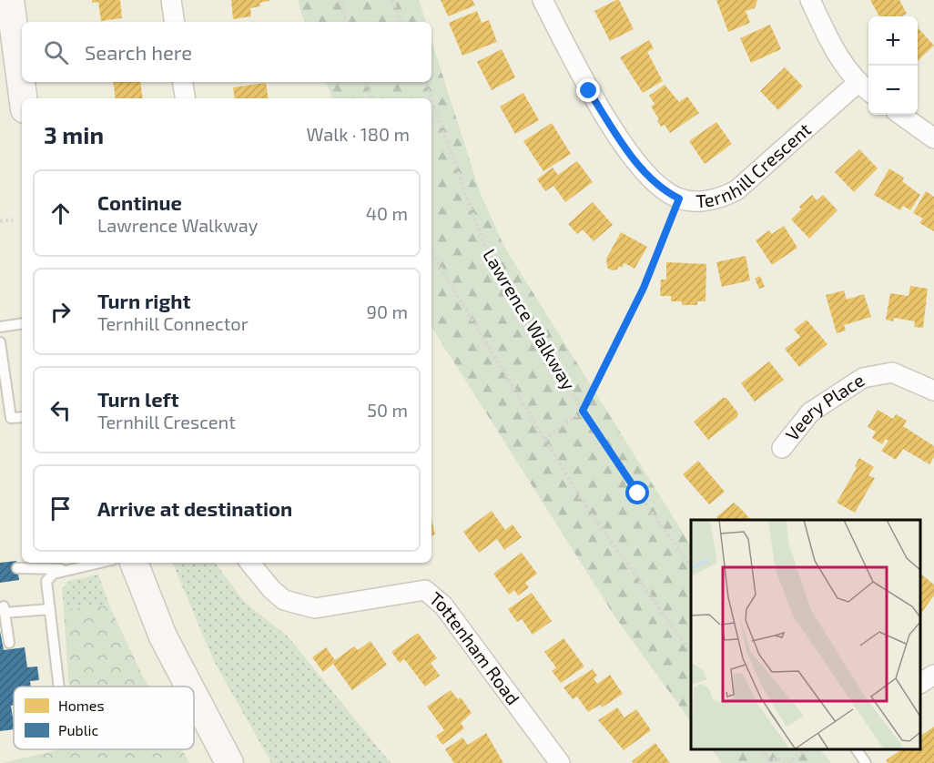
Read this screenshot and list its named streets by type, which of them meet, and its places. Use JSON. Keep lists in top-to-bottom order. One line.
{"streets":{"street":["Ternhill Crescent","Veery Place","Tottenham Road"],"path":["Lawrence Walkway"]},"legend":["Homes","Public"],"page":{"map_buttons":["+","−"],"search":"Search here","heading":["3 min","Walk · 180 m"],"list":[["Continue","Lawrence Walkway","40 m"],["Turn right","Ternhill Connector","90 m"],["Turn left","Ternhill Crescent","50 m"],"Arrive at destination"]}}
